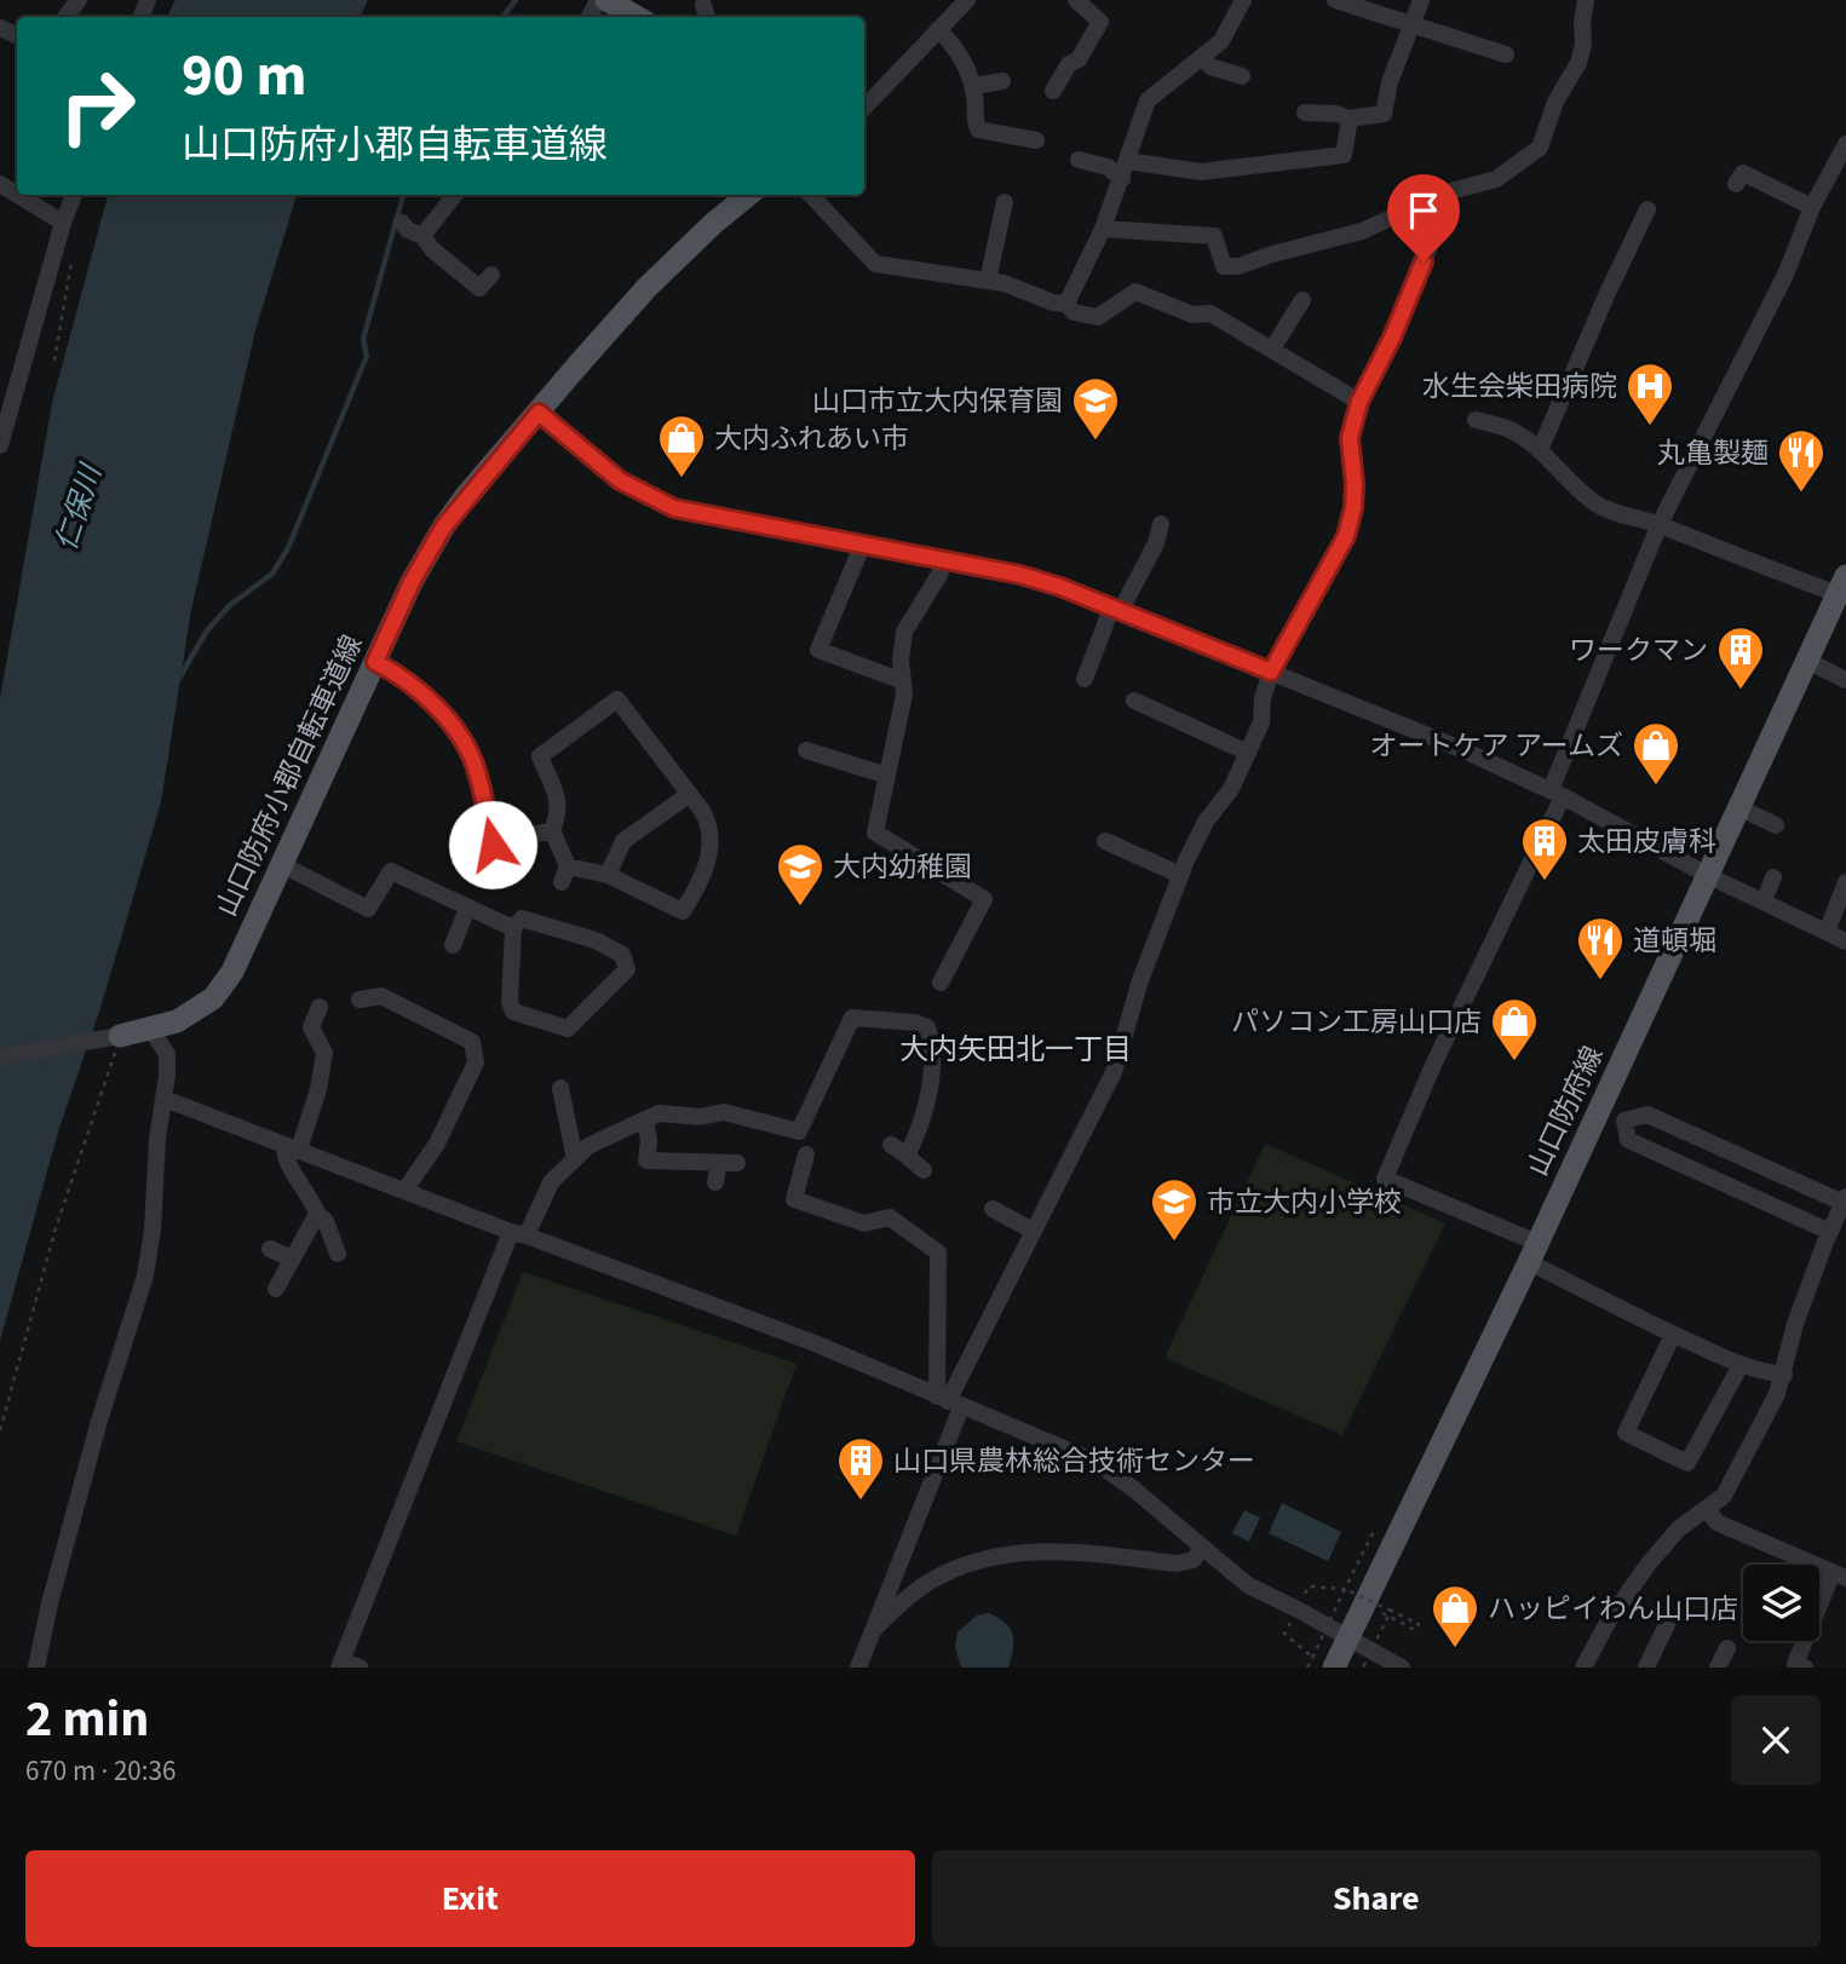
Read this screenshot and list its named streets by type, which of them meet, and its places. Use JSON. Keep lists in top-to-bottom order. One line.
{"streets":{"main road":["山口防府小郡自転車道線","山口防府線"]},"districts":["大内矢田北一丁目"],"water":["仁保川"],"places":{"hospital":["水生会柴田病院"],"school or university":["山口市立大内保育園","大内幼稚園","市立大内小学校"],"shop":["大内ふれあい市","オートケア アームズ","パソコン工房山口店","ハッピイわん山口店"],"restaurant":["丸亀製麺","道頓堀"],"building":["ワークマン","太田皮膚科","山口県農林総合技術センター"]},"page":{"turn":["90 m","山口防府小郡自転車道線"],"heading":["2 min","670 m · 20:36"],"buttons":["Exit","Share"]}}
